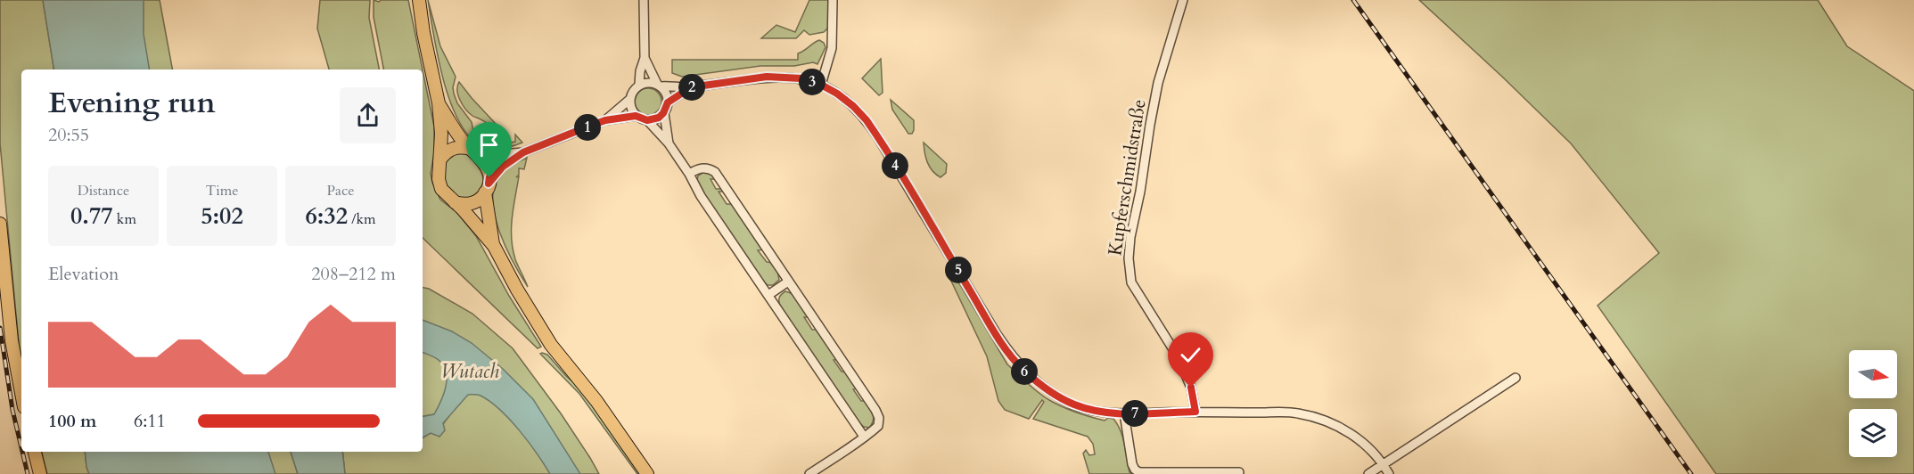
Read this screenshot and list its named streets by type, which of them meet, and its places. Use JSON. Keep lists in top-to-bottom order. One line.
{"streets":{"street":["Kupferschmidstraße"]},"water":["Wutach"],"north":"right","page":{"pins":["3","2","1","4","5","6","7"],"heading":["Evening run","20:55"],"stats":[["Distance","0.77 km"],["Time","5:02"],["Pace","6:32 /km"]],"chart":["Elevation","208–212 m"],"list":[{"name":"100 m","note":"6:11"}]}}
